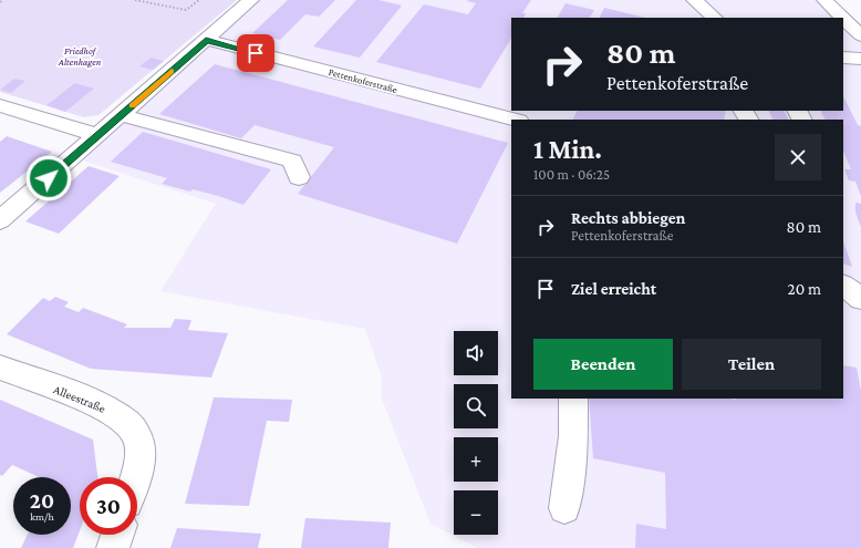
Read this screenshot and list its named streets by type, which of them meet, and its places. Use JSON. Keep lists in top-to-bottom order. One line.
{"streets":{"street":["Pettenkoferstraße","Alleestraße"]},"parks":["Friedhof Altenhagen"],"page":{"turn":["80 m","Pettenkoferstraße"],"heading":["1 Min.","100 m · 06:25"],"list":[{"name":"Rechts abbiegen","note":"Pettenkoferstraße","value":"80 m"},{"name":"Ziel erreicht","value":"20 m"}],"buttons":["Beenden","Teilen"],"map_buttons":["+","−"],"speed":"20 km/h","limit":"30"}}
